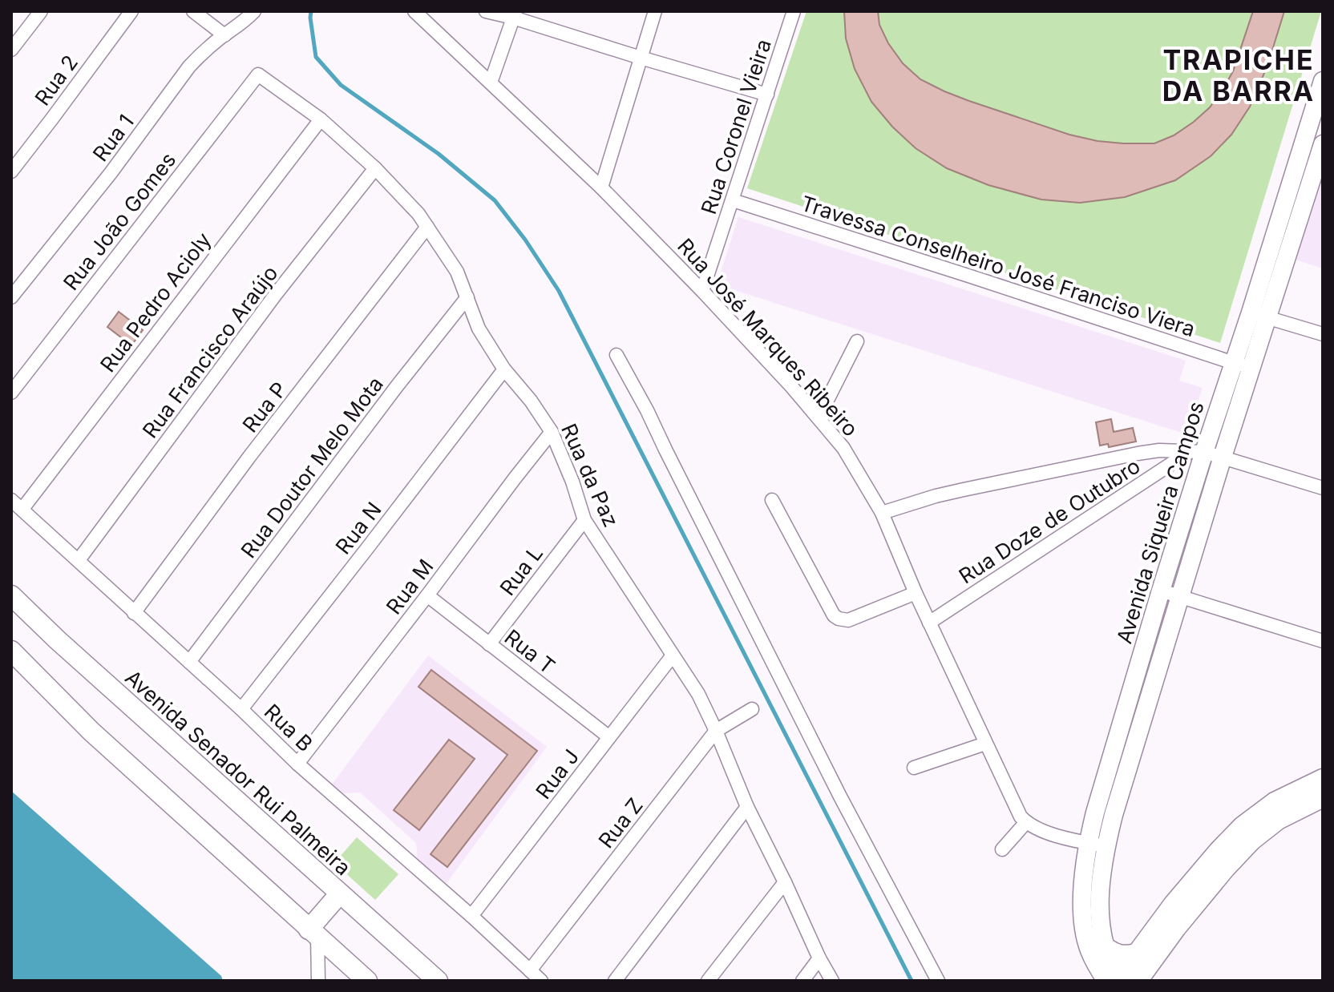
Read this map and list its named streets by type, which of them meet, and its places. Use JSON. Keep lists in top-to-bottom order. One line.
{"streets":{"main road":["Avenida Siqueira Campos","Avenida Senador Rui Palmeira"],"street":["Rua 2","Rua Coronel Vieira","Rua 1","Rua João Gomes","Travessa Conselheiro José Franciso Viera","Rua Pedro Acioly","Rua José Marques Ribeiro","Rua Francisco Araújo","Rua P","Rua Doutor Melo Mota","Rua da Paz","Rua Doze de Outubro","Rua N","Rua L","Rua M","Rua T","Rua B","Rua J","Rua Z"]},"crossings":[["Rua Coronel Vieira","Travessa Conselheiro José Franciso Viera"],["Rua Coronel Vieira","Rua José Marques Ribeiro"],["Rua João Gomes","Rua da Paz"],["Travessa Conselheiro José Franciso Viera","Avenida Siqueira Campos"],["Rua Pedro Acioly","Rua da Paz"],["Rua Pedro Acioly","Rua B"],["Rua José Marques Ribeiro","Rua Doze de Outubro"],["Rua Francisco Araújo","Rua da Paz"],["Rua Francisco Araújo","Rua B"],["Rua P","Rua da Paz"],["Rua P","Rua B"],["Rua Doutor Melo Mota","Rua da Paz"],["Rua Doutor Melo Mota","Rua B"],["Rua da Paz","Rua N"],["Rua da Paz","Rua L"],["Rua da Paz","Rua M"],["Rua da Paz","Rua J"],["Rua da Paz","Rua Z"],["Rua Doze de Outubro","Avenida Siqueira Campos"],["Rua N","Rua B"],["Rua L","Rua T"],["Rua M","Rua T"],["Rua M","Rua B"],["Rua T","Rua J"],["Rua B","Rua J"],["Rua B","Rua Z"]],"districts":["TRAPICHE DA BARRA"]}
